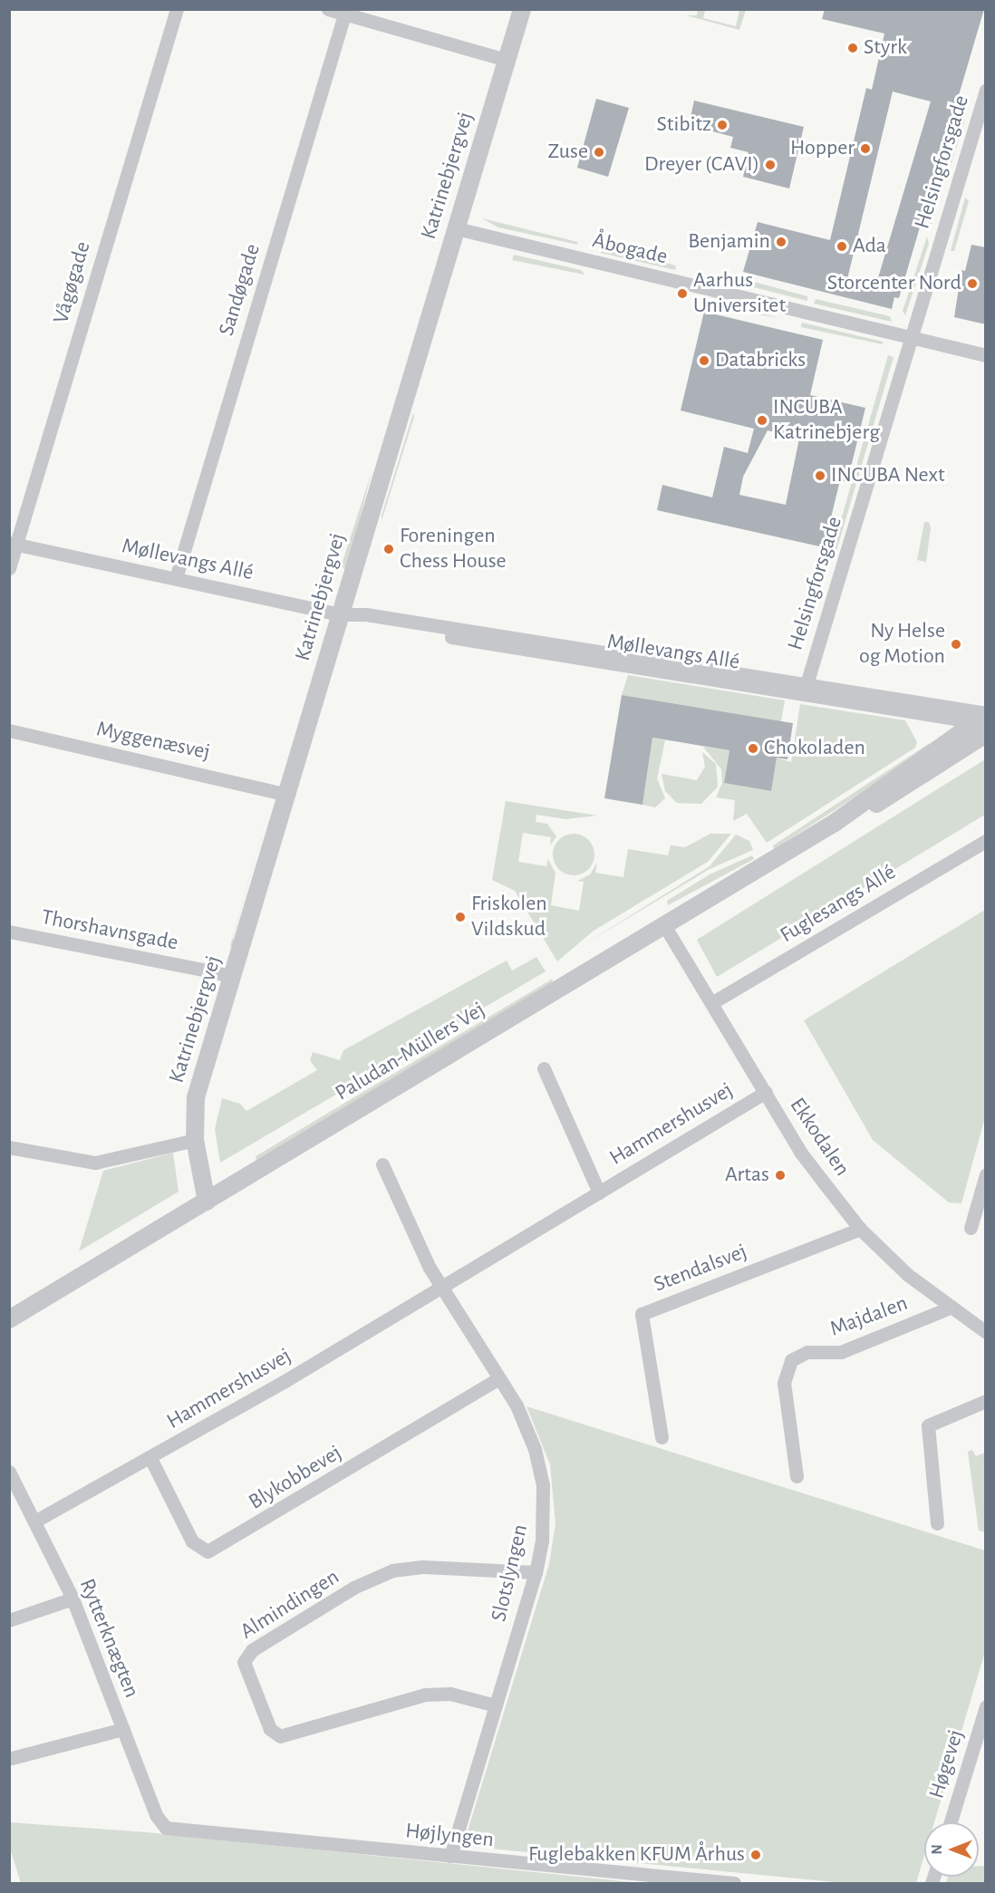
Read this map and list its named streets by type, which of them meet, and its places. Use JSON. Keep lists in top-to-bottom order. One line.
{"streets":{"street":["Helsingforsgade","Katrinebjergvej","Åbogade","Vågøgade","Sandøgade","Møllevangs Allé","Myggenæsvej","Fuglesangs Allé","Thorshavnsgade","Paludan-Müllers Vej","Hammershusvej","Ekkodalen","Stendalsvej","Majdalen","Blykobbevej","Slotslyngen","Almindingen","Rytterknægten","Høgevej","Højlyngen"]},"crossings":[["Helsingforsgade","Åbogade"],["Helsingforsgade","Møllevangs Allé"],["Katrinebjergvej","Åbogade"],["Katrinebjergvej","Møllevangs Allé"],["Katrinebjergvej","Myggenæsvej"],["Katrinebjergvej","Thorshavnsgade"],["Katrinebjergvej","Paludan-Müllers Vej"],["Vågøgade","Møllevangs Allé"],["Sandøgade","Møllevangs Allé"],["Møllevangs Allé","Paludan-Müllers Vej"],["Fuglesangs Allé","Ekkodalen"],["Paludan-Müllers Vej","Ekkodalen"],["Hammershusvej","Ekkodalen"],["Hammershusvej","Blykobbevej"],["Hammershusvej","Slotslyngen"],["Hammershusvej","Rytterknægten"],["Ekkodalen","Stendalsvej"],["Ekkodalen","Majdalen"],["Blykobbevej","Slotslyngen"],["Slotslyngen","Almindingen"],["Slotslyngen","Højlyngen"],["Rytterknægten","Højlyngen"]],"places":["Styrk","Stibitz","Hopper","Zuse","Dreyer (CAVI)","Benjamin","Ada","Storcenter Nord","Aarhus Universitet","Databricks","INCUBA Katrinebjerg","INCUBA Next","Foreningen Chess House","Ny Helse og Motion","Chokoladen","Friskolen Vildskud","Artas","Fuglebakken KFUM Århus"],"north":"left"}
